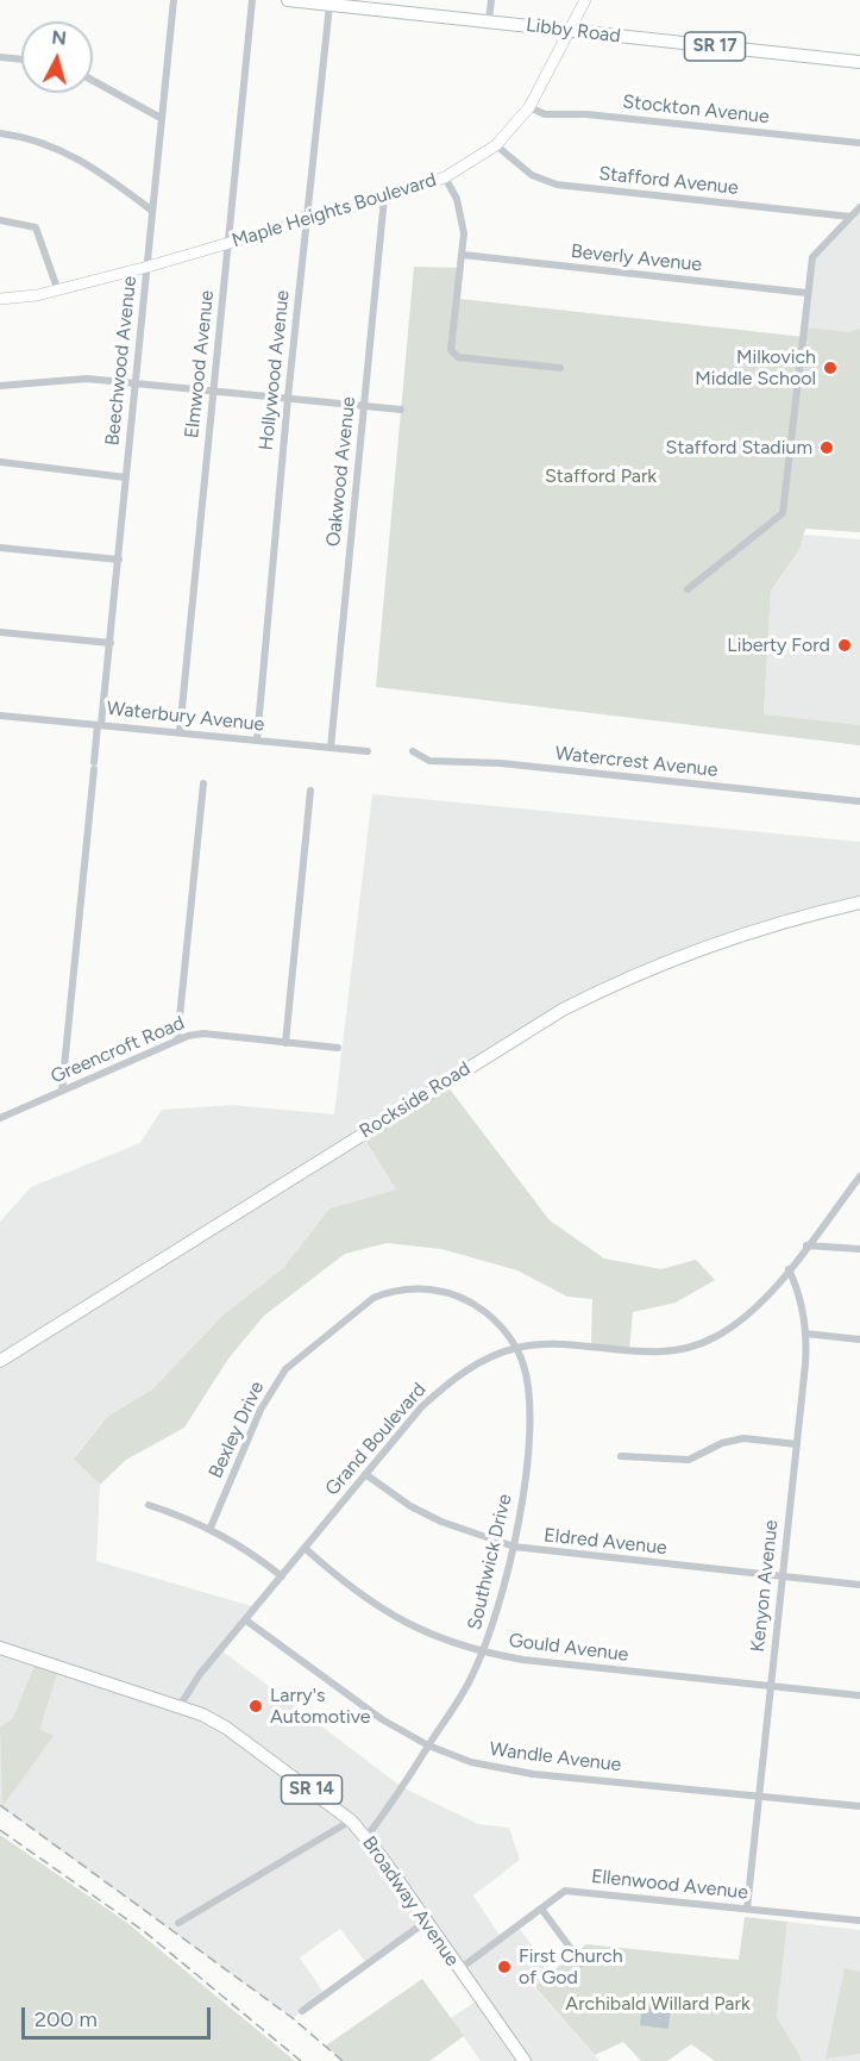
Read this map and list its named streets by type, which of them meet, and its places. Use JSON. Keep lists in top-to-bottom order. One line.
{"streets":{"main road":["Libby Road","SR 17","Rockside Road","SR 14","Broadway Avenue"],"street":["Stockton Avenue","Stafford Avenue","Maple Heights Boulevard","Beverly Avenue","Beechwood Avenue","Elmwood Avenue","Hollywood Avenue","Oakwood Avenue","Waterbury Avenue","Watercrest Avenue","Greencroft Road","Bexley Drive","Grand Boulevard","Eldred Avenue","Southwick Drive","Kenyon Avenue","Gould Avenue","Wandle Avenue","Ellenwood Avenue"]},"crossings":[["Libby Road","Maple Heights Boulevard"],["Libby Road","Hollywood Avenue"],["Stockton Avenue","Maple Heights Boulevard"],["Stafford Avenue","Maple Heights Boulevard"],["Maple Heights Boulevard","Beechwood Avenue"],["Maple Heights Boulevard","Elmwood Avenue"],["Maple Heights Boulevard","Hollywood Avenue"],["Maple Heights Boulevard","Oakwood Avenue"],["Beechwood Avenue","Waterbury Avenue"],["Beechwood Avenue","Greencroft Road"],["Elmwood Avenue","Waterbury Avenue"],["Hollywood Avenue","Waterbury Avenue"],["Oakwood Avenue","Waterbury Avenue"],["Bexley Drive","Grand Boulevard"],["Bexley Drive","Southwick Drive"],["Grand Boulevard","Eldred Avenue"],["Grand Boulevard","Southwick Drive"],["Grand Boulevard","Kenyon Avenue"],["Grand Boulevard","Gould Avenue"],["Grand Boulevard","Wandle Avenue"],["Grand Boulevard","Broadway Avenue"],["Eldred Avenue","Southwick Drive"],["Eldred Avenue","Kenyon Avenue"],["Southwick Drive","Gould Avenue"],["Southwick Drive","Wandle Avenue"],["Southwick Drive","Broadway Avenue"],["Kenyon Avenue","Gould Avenue"],["Kenyon Avenue","Wandle Avenue"],["Kenyon Avenue","Ellenwood Avenue"],["Ellenwood Avenue","Broadway Avenue"]],"parks":["Stafford Park","Archibald Willard Park"],"places":["Milkovich Middle School","Stafford Stadium","Liberty Ford","Larry's Automotive","First Church of God"],"scale_bar":"200 m","north":"top"}
